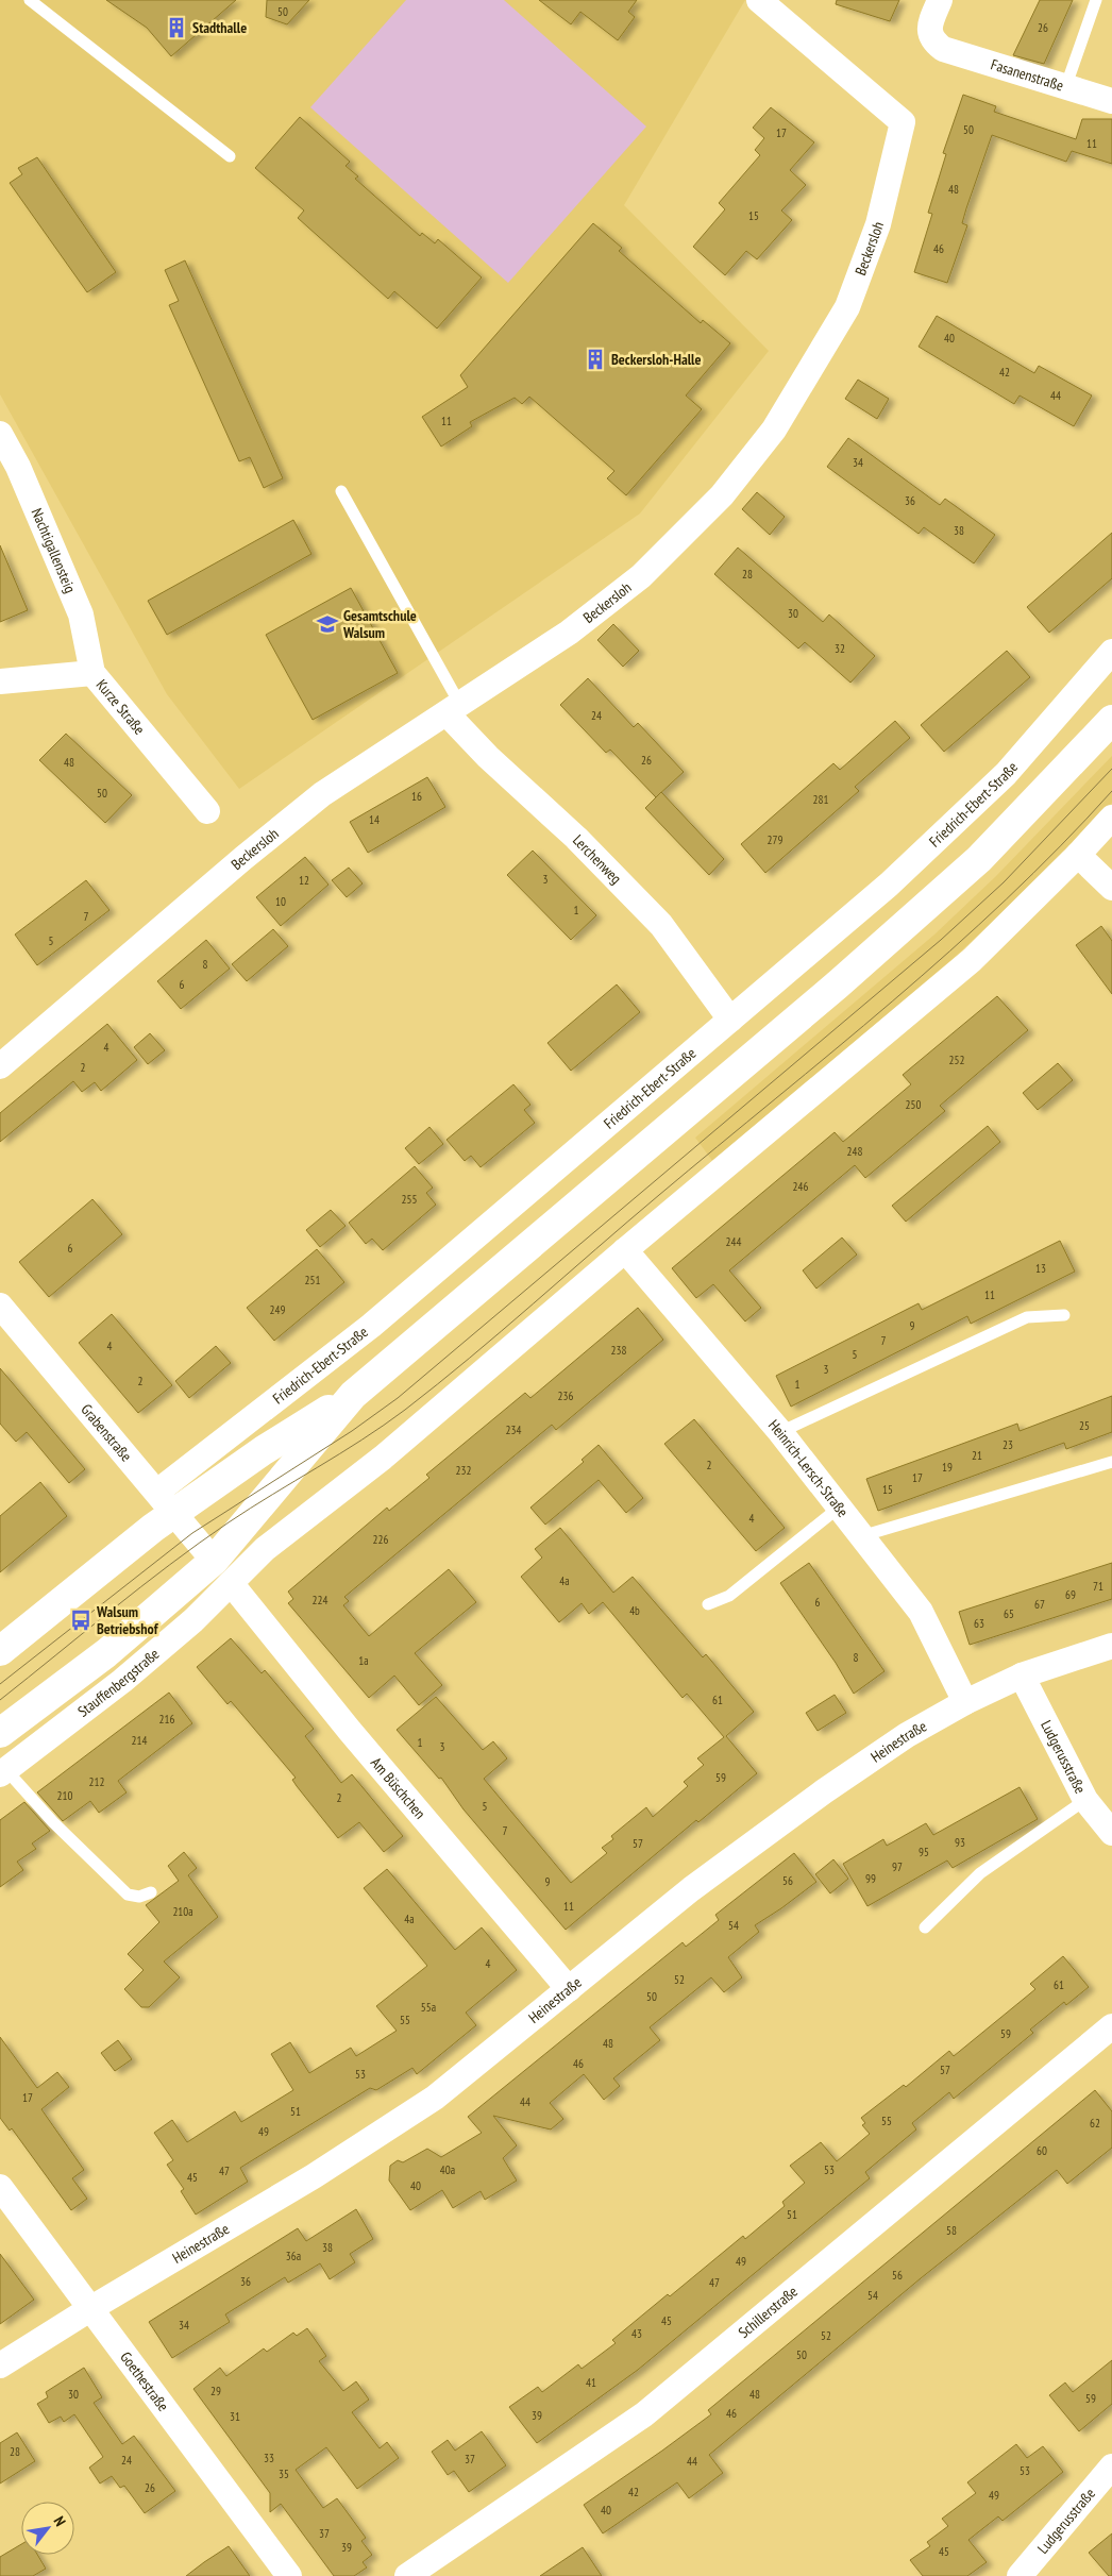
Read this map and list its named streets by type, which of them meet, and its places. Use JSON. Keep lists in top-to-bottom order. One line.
{"streets":{"main road":["Friedrich-Ebert-Straße"],"street":["Fasanenstraße","Beckersloh","Nachtigallensteig","Kurze Straße","Lerchenweg","Grabenstraße","Heinrich-Lersch-Straße","Stauffenbergstraße","Heinestraße","Ludgerusstraße","Am Büschchen","Schillerstraße","Goethestraße"]},"crossings":[["Beckersloh","Lerchenweg"],["Nachtigallensteig","Kurze Straße"],["Friedrich-Ebert-Straße","Lerchenweg"],["Friedrich-Ebert-Straße","Grabenstraße"],["Heinrich-Lersch-Straße","Stauffenbergstraße"],["Heinrich-Lersch-Straße","Heinestraße"],["Stauffenbergstraße","Am Büschchen"],["Heinestraße","Ludgerusstraße"],["Heinestraße","Am Büschchen"],["Heinestraße","Goethestraße"]],"places":{"building":["Stadthalle","Beckersloh-Halle"],"school or university":["Gesamtschule Walsum"],"bus stop":["Walsum Betriebshof"]},"house_numbers":["50","26","50","17","11","48","15","46","40","42","44","11","34","36","38","28","30","32","24","26","48","50","16","281","14","279","3","12","10","1","7","5","8","6","4","252","2","250","248","246","255","244","6","13","251","11","249","9","7","4","238","5","3","2","1","236","25","234","23","21","2","19","232","17","15","4","226","4a","71","69","224","6","67","4b","65","63","8","1a","61","216","214","1","3","59","212","210","2","5","7","93","57","95","97","99","56","9","11","210a","4a","54","4","52","61","50","55a","55","59","48","46","57","53","17","44","51","55","62","49","60","40a","53","47","45","40","51","58","38","36a","49","56","36","47","54","45","34","43","52","50","41","29","30","48","59","46","39","31","28","33","37","24","44","53","35","26","42","49","40","37","39","45"],"north":"top right"}
